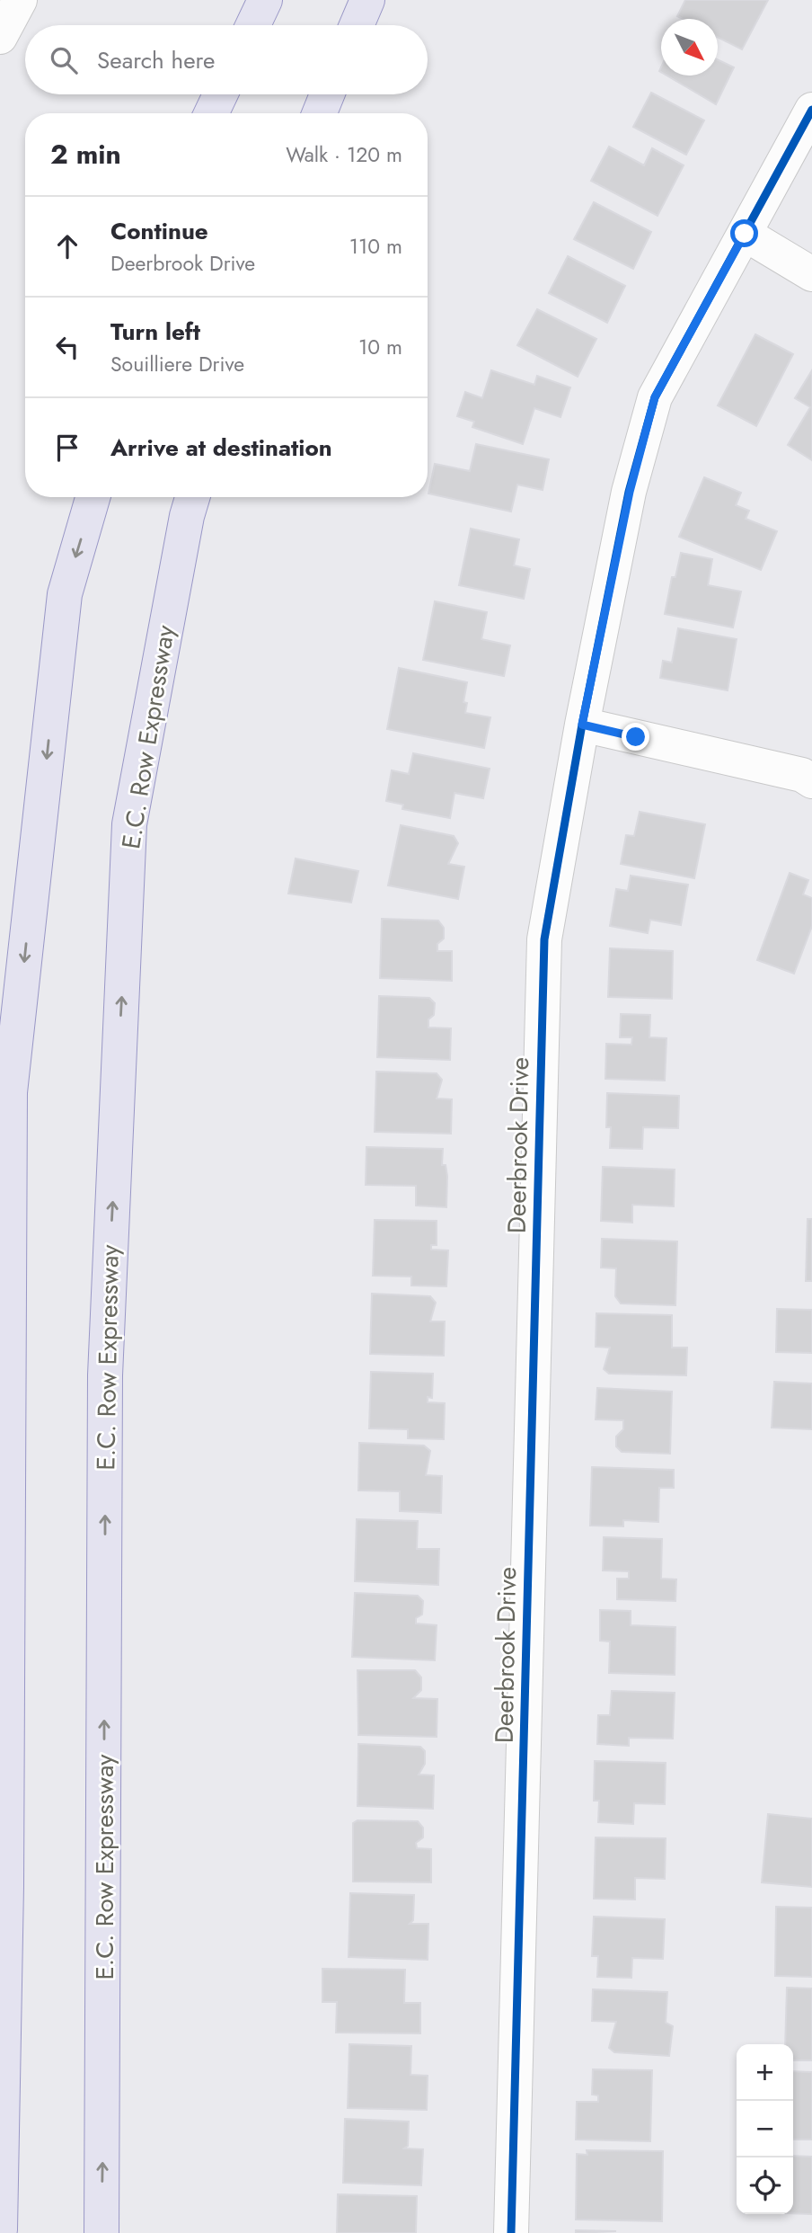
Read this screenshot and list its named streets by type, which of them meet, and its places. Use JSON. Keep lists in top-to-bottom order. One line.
{"streets":{"highway":["E.C. Row Expressway"],"street":["Deerbrook Drive"]},"north":"bottom right","page":{"search":"Search here","heading":["2 min","Walk · 120 m"],"list":[["Continue","Deerbrook Drive","110 m"],["Turn left","Souilliere Drive","10 m"],"Arrive at destination"],"map_buttons":["+","−"]}}
